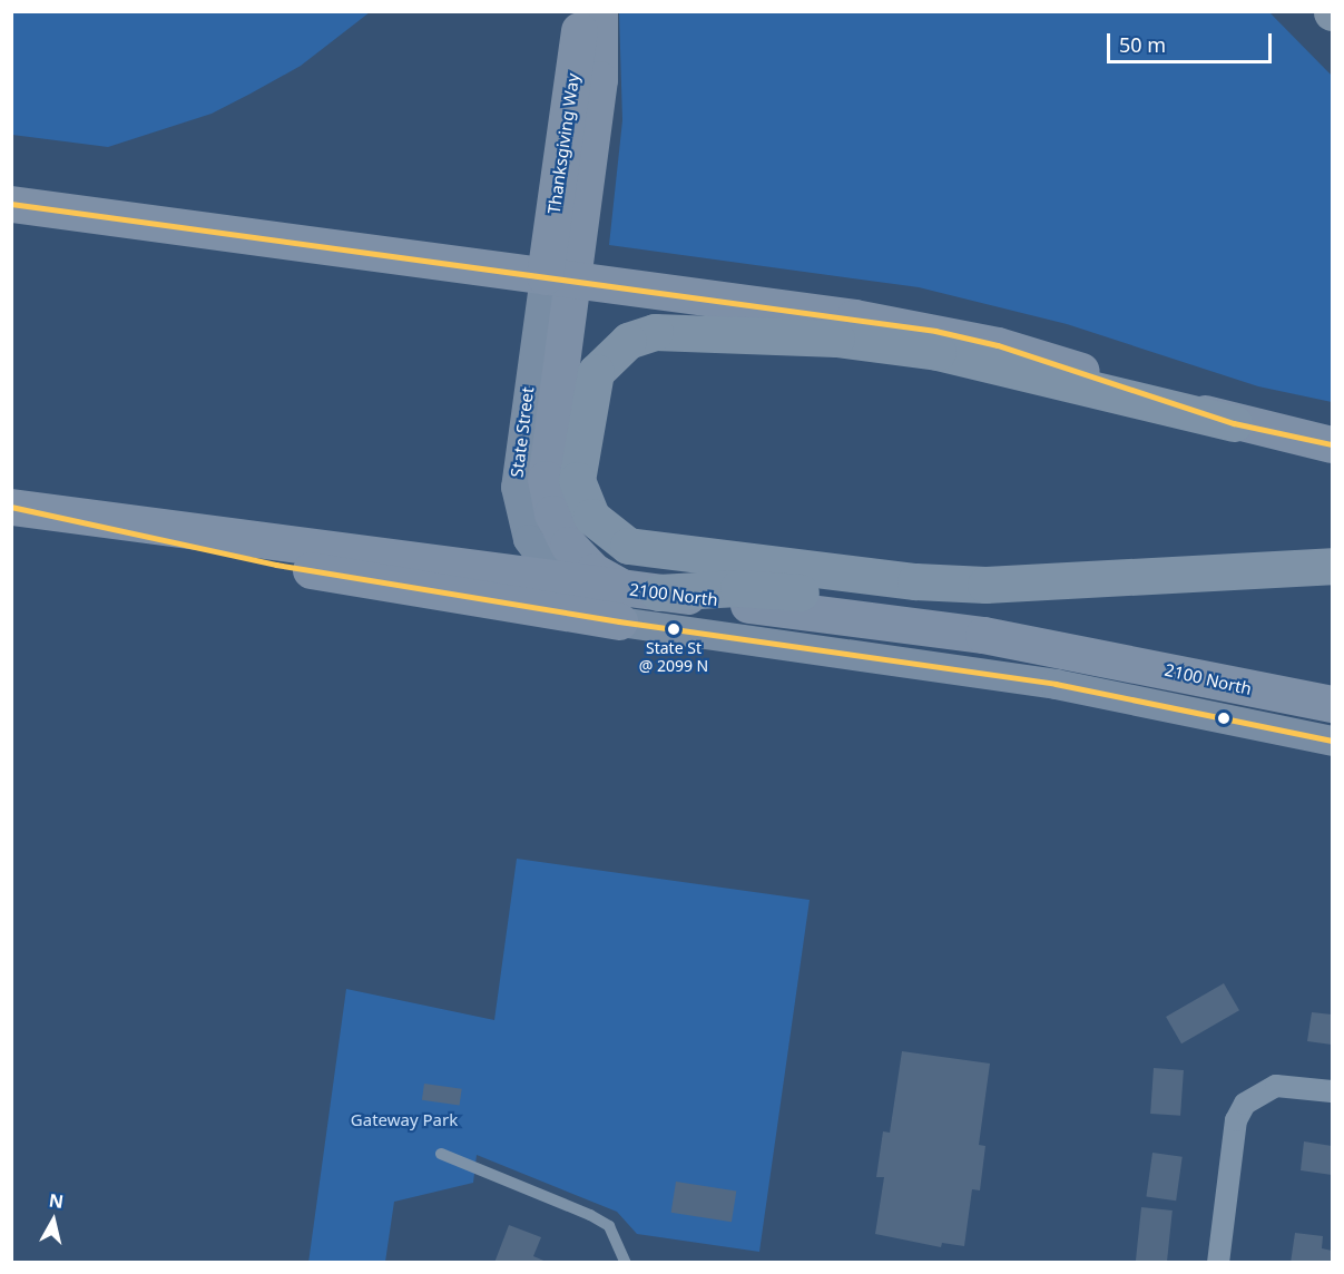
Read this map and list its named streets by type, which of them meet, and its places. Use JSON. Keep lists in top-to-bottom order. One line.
{"streets":{"highway":["Thanksgiving Way","2100 North"],"main road":["State Street"]},"crossings":[["Thanksgiving Way","State Street"],["State Street","2100 North"]],"parks":["Gateway Park"],"places":["State St @ 2099 N"],"scale_bar":"50 m","north":"top"}
